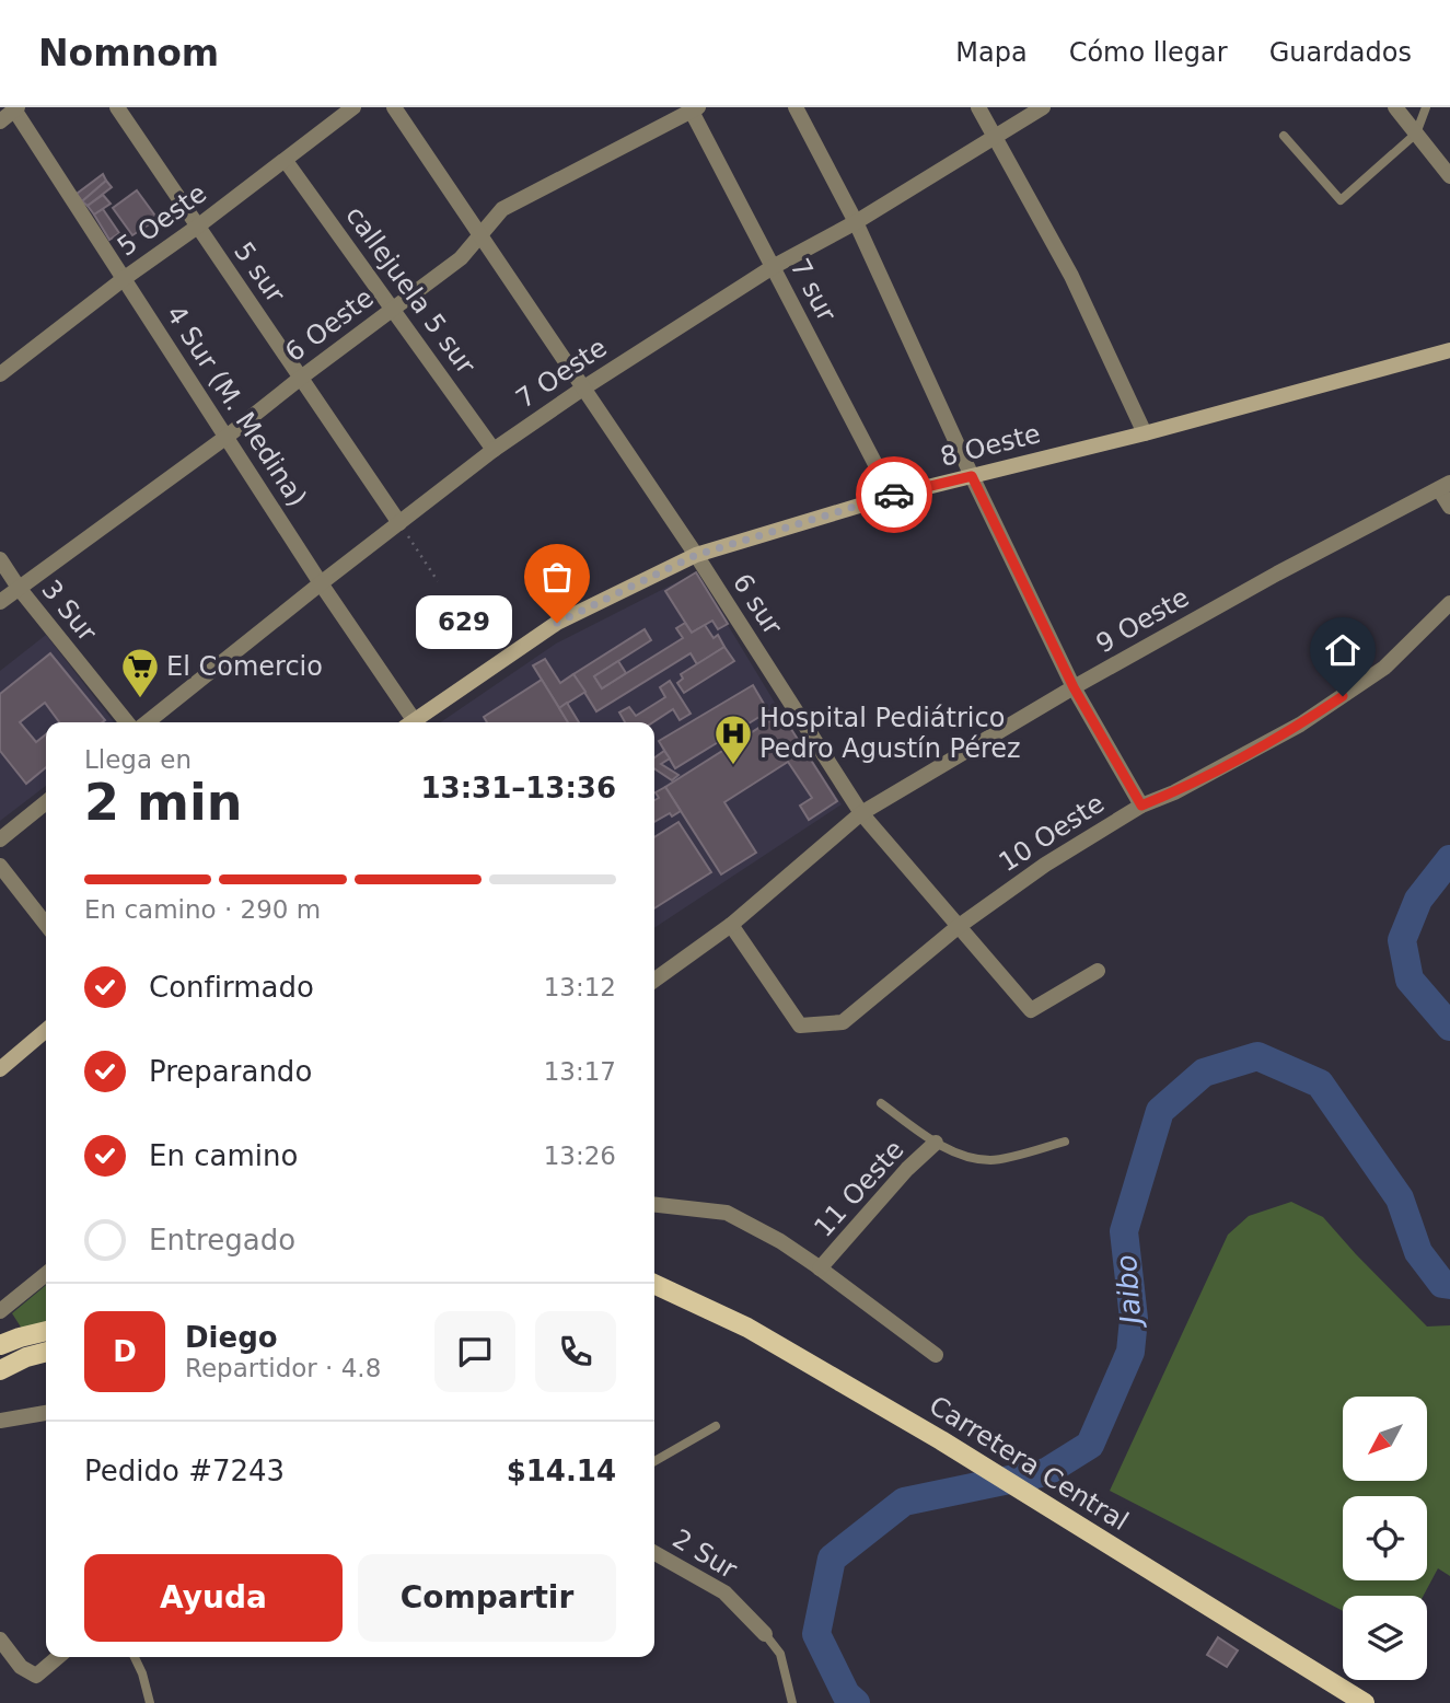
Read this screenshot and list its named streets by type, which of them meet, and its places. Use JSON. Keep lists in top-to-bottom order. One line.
{"streets":{"main road":["8 Oeste","Carretera Central"],"street":["5 Oeste","5 sur","callejuela 5 sur","7 sur","6 Oeste","7 Oeste","4 Sur (M. Medina)","6 sur","3 Sur","9 Oeste","10 Oeste","11 Oeste","2 Sur"]},"crossings":[["5 Oeste","5 sur"],["5 Oeste","callejuela 5 sur"],["5 Oeste","4 Sur (M. Medina)"],["5 sur","6 Oeste"],["5 sur","7 Oeste"],["callejuela 5 sur","6 Oeste"],["callejuela 5 sur","7 Oeste"],["7 sur","6 Oeste"],["7 sur","7 Oeste"],["7 sur","8 Oeste"],["6 Oeste","4 Sur (M. Medina)"],["6 Oeste","6 sur"],["6 Oeste","3 Sur"],["7 Oeste","4 Sur (M. Medina)"],["7 Oeste","6 sur"],["8 Oeste","6 sur"],["6 sur","9 Oeste"],["6 sur","10 Oeste"],["9 Oeste","10 Oeste"]],"water":["Jaibo"],"places":{"other":["629"],"supermarket":["El Comercio"],"hospital":["Hospital Pediátrico Pedro Agustín Pérez"]},"north":"bottom left","page":{"header":"Nomnom","nav":["Mapa","Cómo llegar","Guardados"],"bubble":"629","heading":["2 min","Llega en","13:31–13:36"],"panel":["Diego","Repartidor · 4.8","Pedido #7243","$14.14"],"bar":"En camino · 290 m","list":[["Confirmado","13:12"],["Preparando","13:17"],["En camino","13:26"],"Entregado"],"round":"D","buttons":["Ayuda","Compartir"]}}
